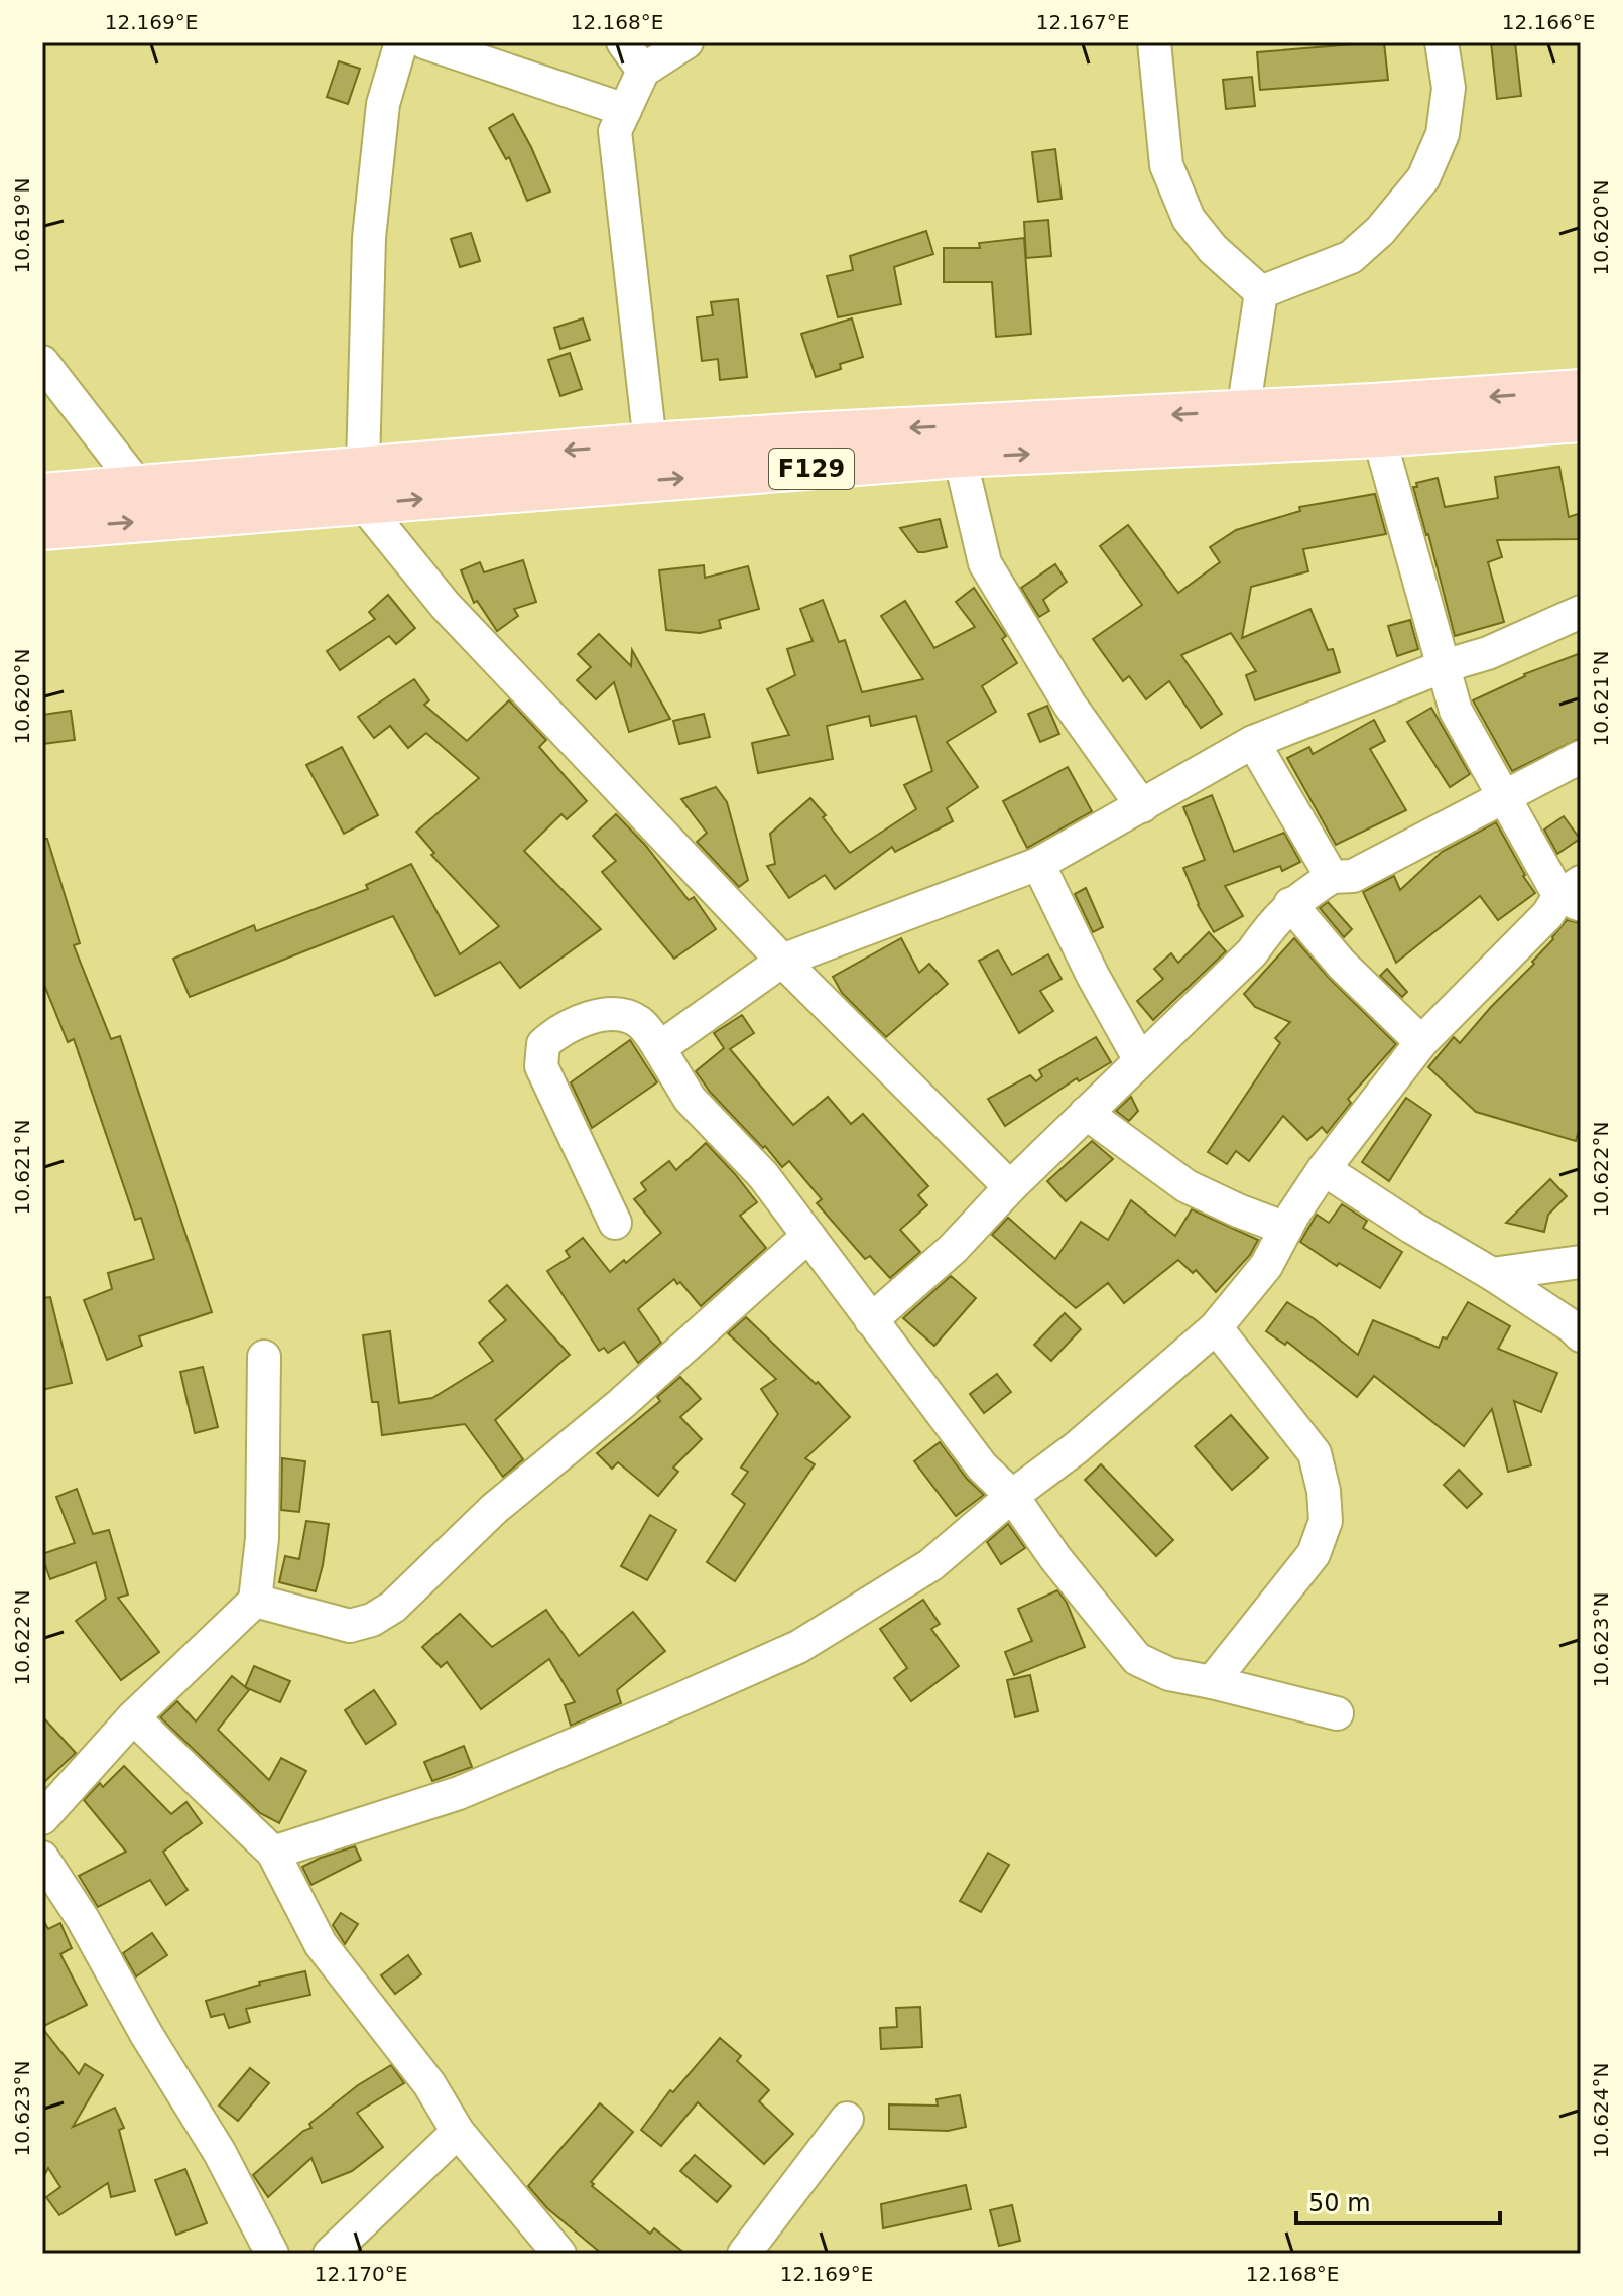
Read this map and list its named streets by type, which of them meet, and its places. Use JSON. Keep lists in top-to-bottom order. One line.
{"streets":{"main road":["F129"]},"scale_bar":"50 m","coordinates":["12.169°E","12.168°E","12.167°E","12.166°E","10.619°N","10.620°N","10.621°N","10.622°N","10.623°N","10.624°N","12.170°E"]}
